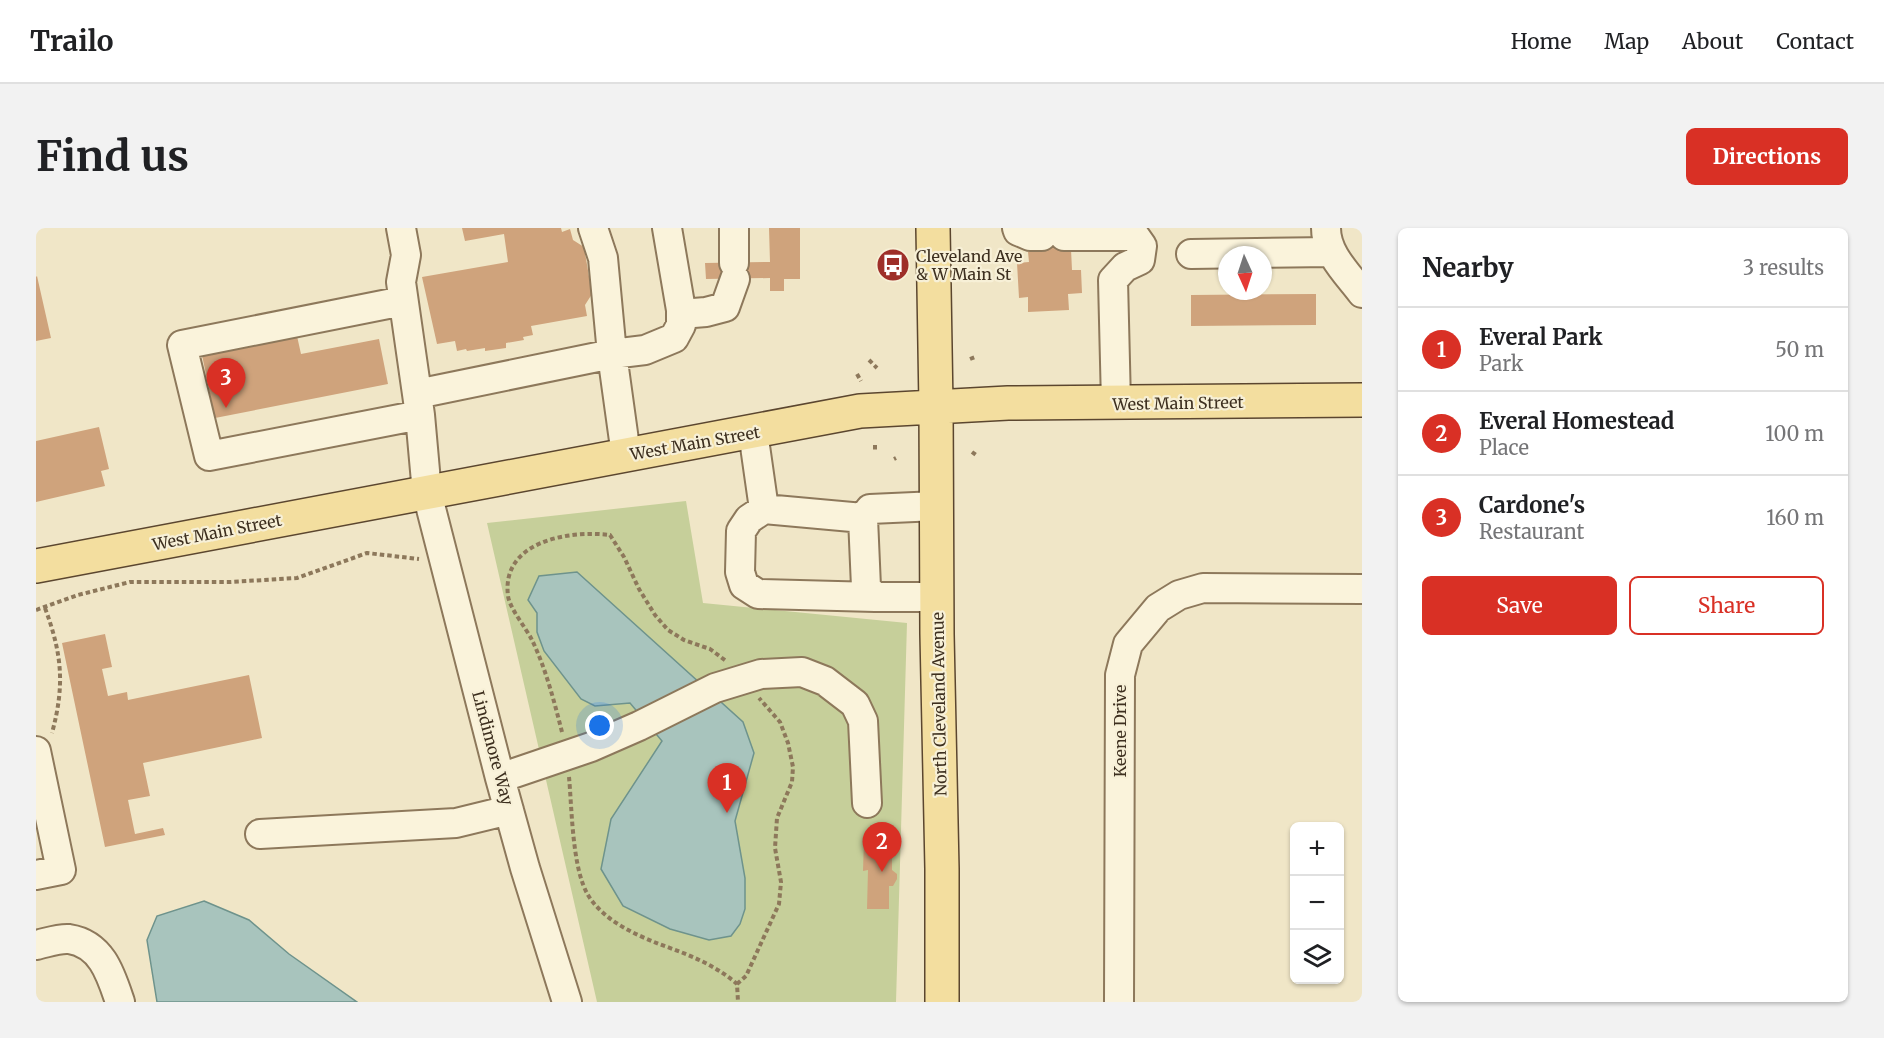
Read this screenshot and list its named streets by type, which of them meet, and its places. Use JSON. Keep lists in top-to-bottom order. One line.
{"streets":{"main road":["West Main Street","North Cleveland Avenue"],"street":["Keene Drive","Lindimore Way"]},"crossings":[["West Main Street","North Cleveland Avenue"],["West Main Street","Lindimore Way"]],"places":{"bus stop":["Cleveland Ave & W Main St"]},"north":"bottom","page":{"header":"Trailo","nav":["Home","Map","About","Contact"],"buttons":["Directions",["Save","Share"]],"title":"Find us","heading":["Nearby","3 results"],"list":[{"mark":"1","name":"Everal Park","note":"Park","value":"50 m"},{"mark":"2","name":"Everal Homestead","note":"Place","value":"100 m"},{"mark":"3","name":"Cardone's","note":"Restaurant","value":"160 m"}],"pins":["3","1","2"],"map_buttons":["+","−"]}}
